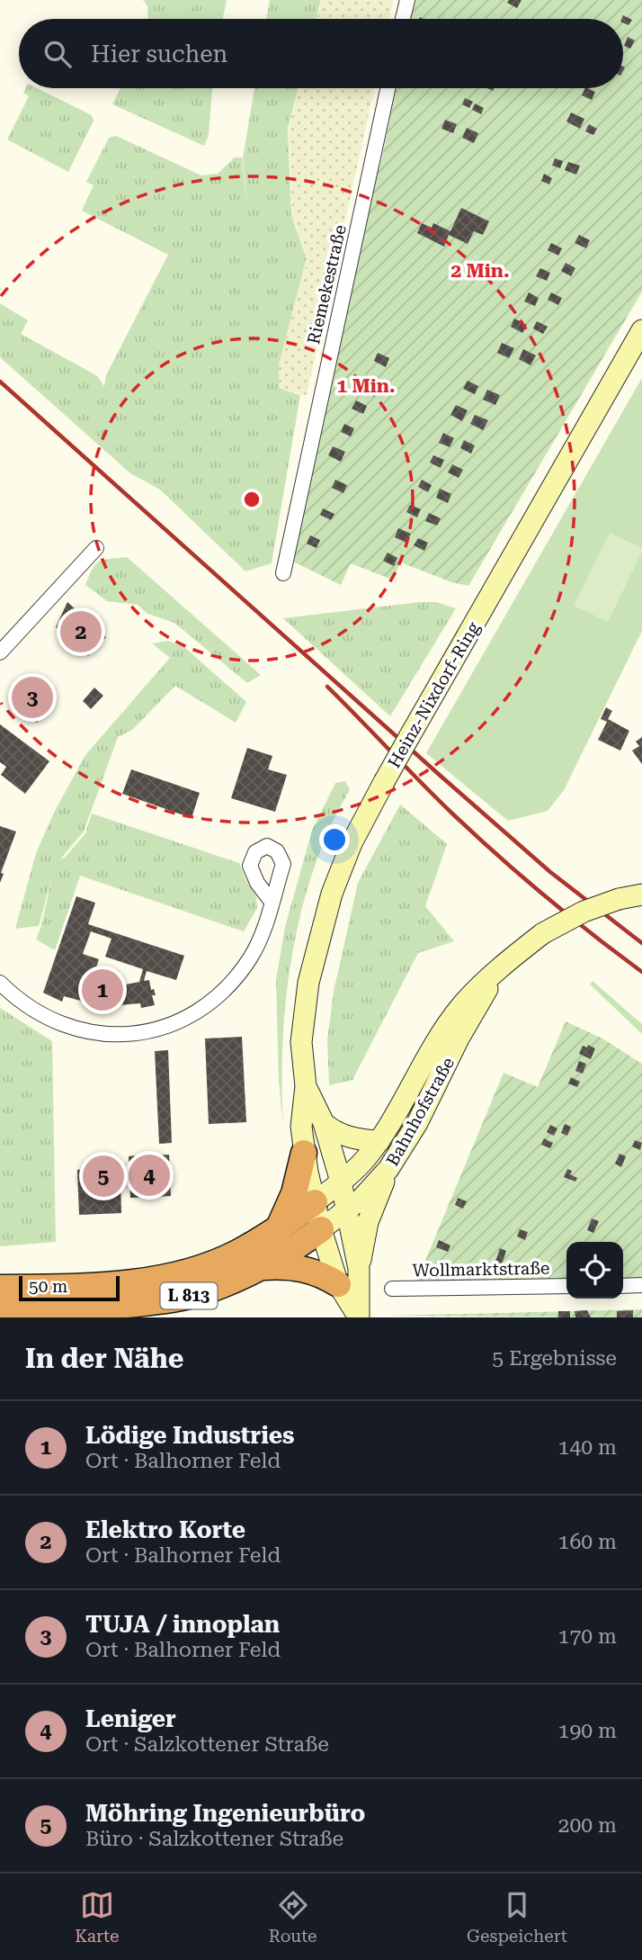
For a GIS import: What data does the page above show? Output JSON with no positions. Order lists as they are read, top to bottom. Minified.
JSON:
{"streets":{"highway":["L 813"],"main road":["Heinz-Nixdorf-Ring","Bahnhofstraße"],"street":["Riemekestraße","Wollmarktstraße"]},"crossings":[["Heinz-Nixdorf-Ring","Bahnhofstraße"],["Heinz-Nixdorf-Ring","L 813"],["Bahnhofstraße","L 813"]],"scale_bar":"50 m","page":{"search":"Hier suchen","pins":["2","3","1","4","5"],"scale":"50 m","heading":["In der Nähe","5 Ergebnisse"],"list":[{"mark":"1","name":"Lödige Industries","note":"Ort · Balhorner Feld","value":"140 m"},{"mark":"2","name":"Elektro Korte","note":"Ort · Balhorner Feld","value":"160 m"},{"mark":"3","name":"TUJA / innoplan","note":"Ort · Balhorner Feld","value":"170 m"},{"mark":"4","name":"Leniger","note":"Ort · Salzkottener Straße","value":"190 m"},{"mark":"5","name":"Möhring Ingenieurbüro","note":"Büro · Salzkottener Straße","value":"200 m"}],"nav":["Karte","Route","Gespeichert"]},"rings":["2 Min.","1 Min."]}
